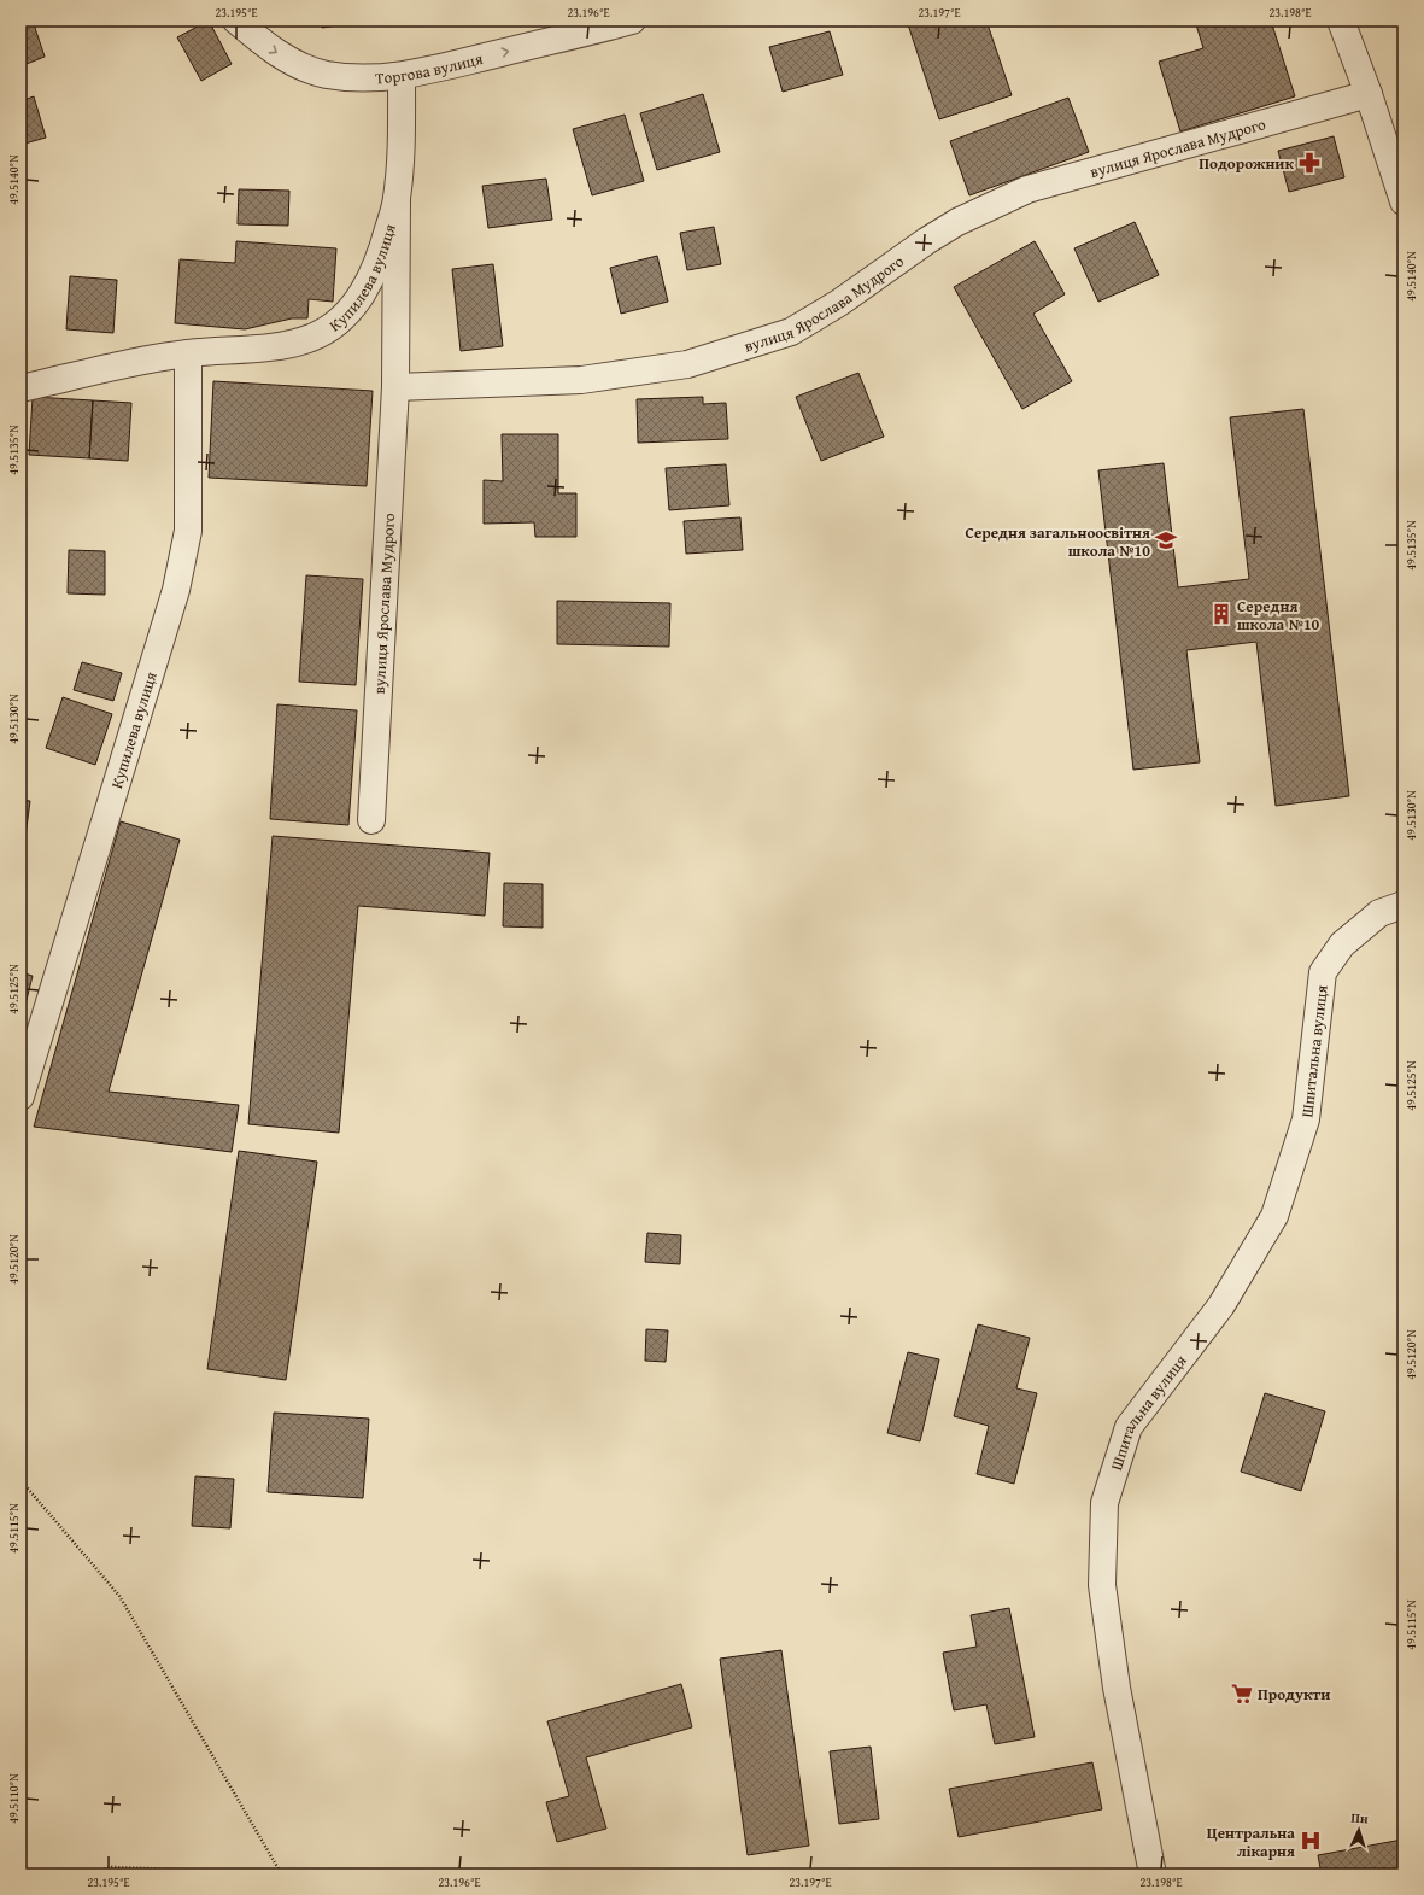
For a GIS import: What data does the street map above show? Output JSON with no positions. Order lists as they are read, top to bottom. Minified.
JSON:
{"streets":{"street":["Торгова вулиця","вулиця Ярослава Мудрого","Купилева вулиця","Шпитальна вулиця"]},"crossings":[["Торгова вулиця","Купилева вулиця"],["вулиця Ярослава Мудрого","Купилева вулиця"]],"one_way":["Торгова вулиця"],"places":{"pharmacy":["Подорожник"],"school or university":["Середня загальноосвітня школа №10"],"building":["Середня школа №10"],"supermarket":["Продукти"],"hospital":["Центральна лікарня"]},"north":"top","coordinates":["23.195°E","23.196°E","23.197°E","23.198°E","49.5140°N","49.5135°N","49.5130°N","49.5125°N","49.5120°N","49.5115°N","49.5110°N"]}
